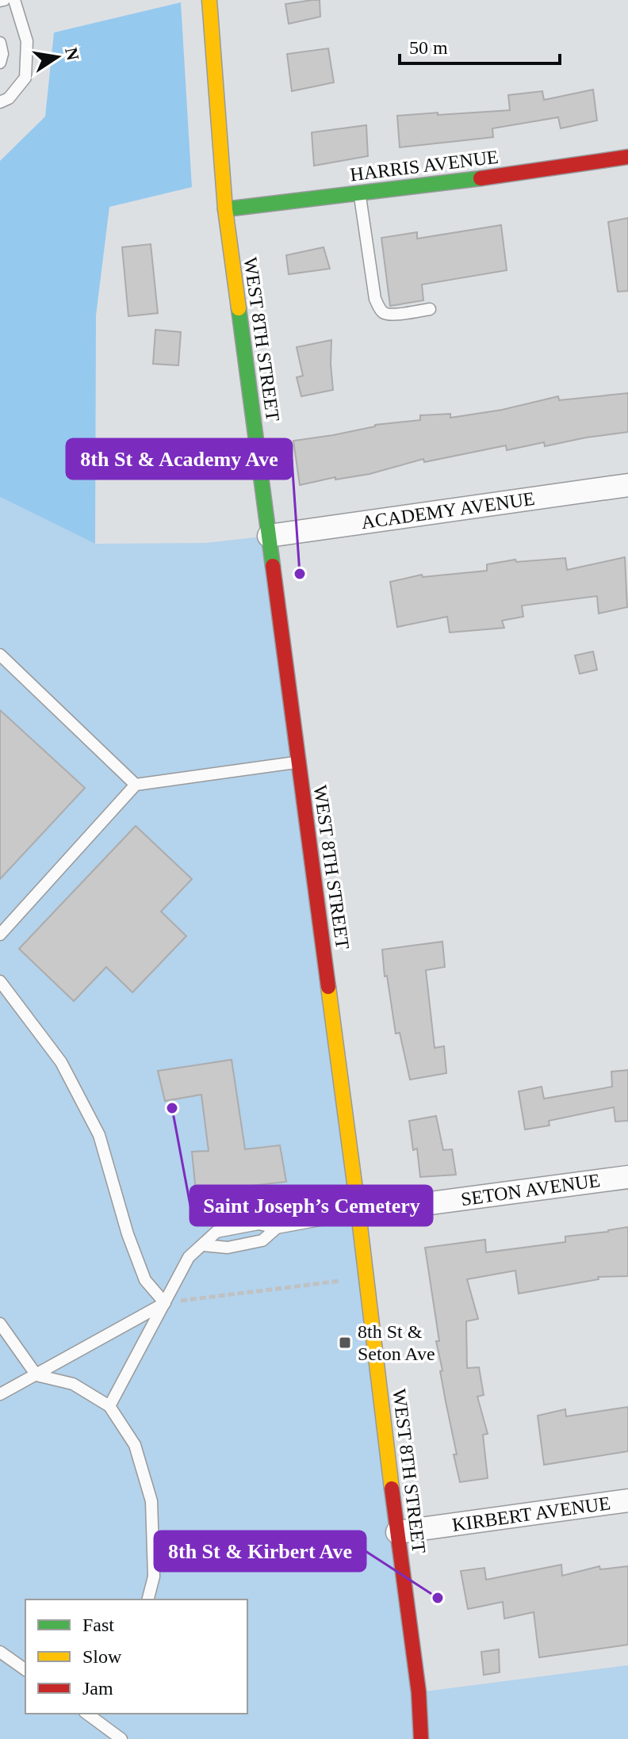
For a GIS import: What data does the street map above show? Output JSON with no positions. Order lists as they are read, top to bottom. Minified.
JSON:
{"streets":{"street":["HARRIS AVENUE","WEST 8TH STREET","ACADEMY AVENUE","SETON AVENUE","KIRBERT AVENUE"]},"crossings":[["HARRIS AVENUE","WEST 8TH STREET"],["WEST 8TH STREET","ACADEMY AVENUE"],["WEST 8TH STREET","SETON AVENUE"],["WEST 8TH STREET","KIRBERT AVENUE"]],"places":{"other":["8th St & Academy Ave","Saint Joseph’s Cemetery","8th St & Kirbert Ave"],"transit":["8th St & Seton Ave"]},"legend":["Fast","Slow","Jam"],"scale_bar":"50 m","north":"right"}
